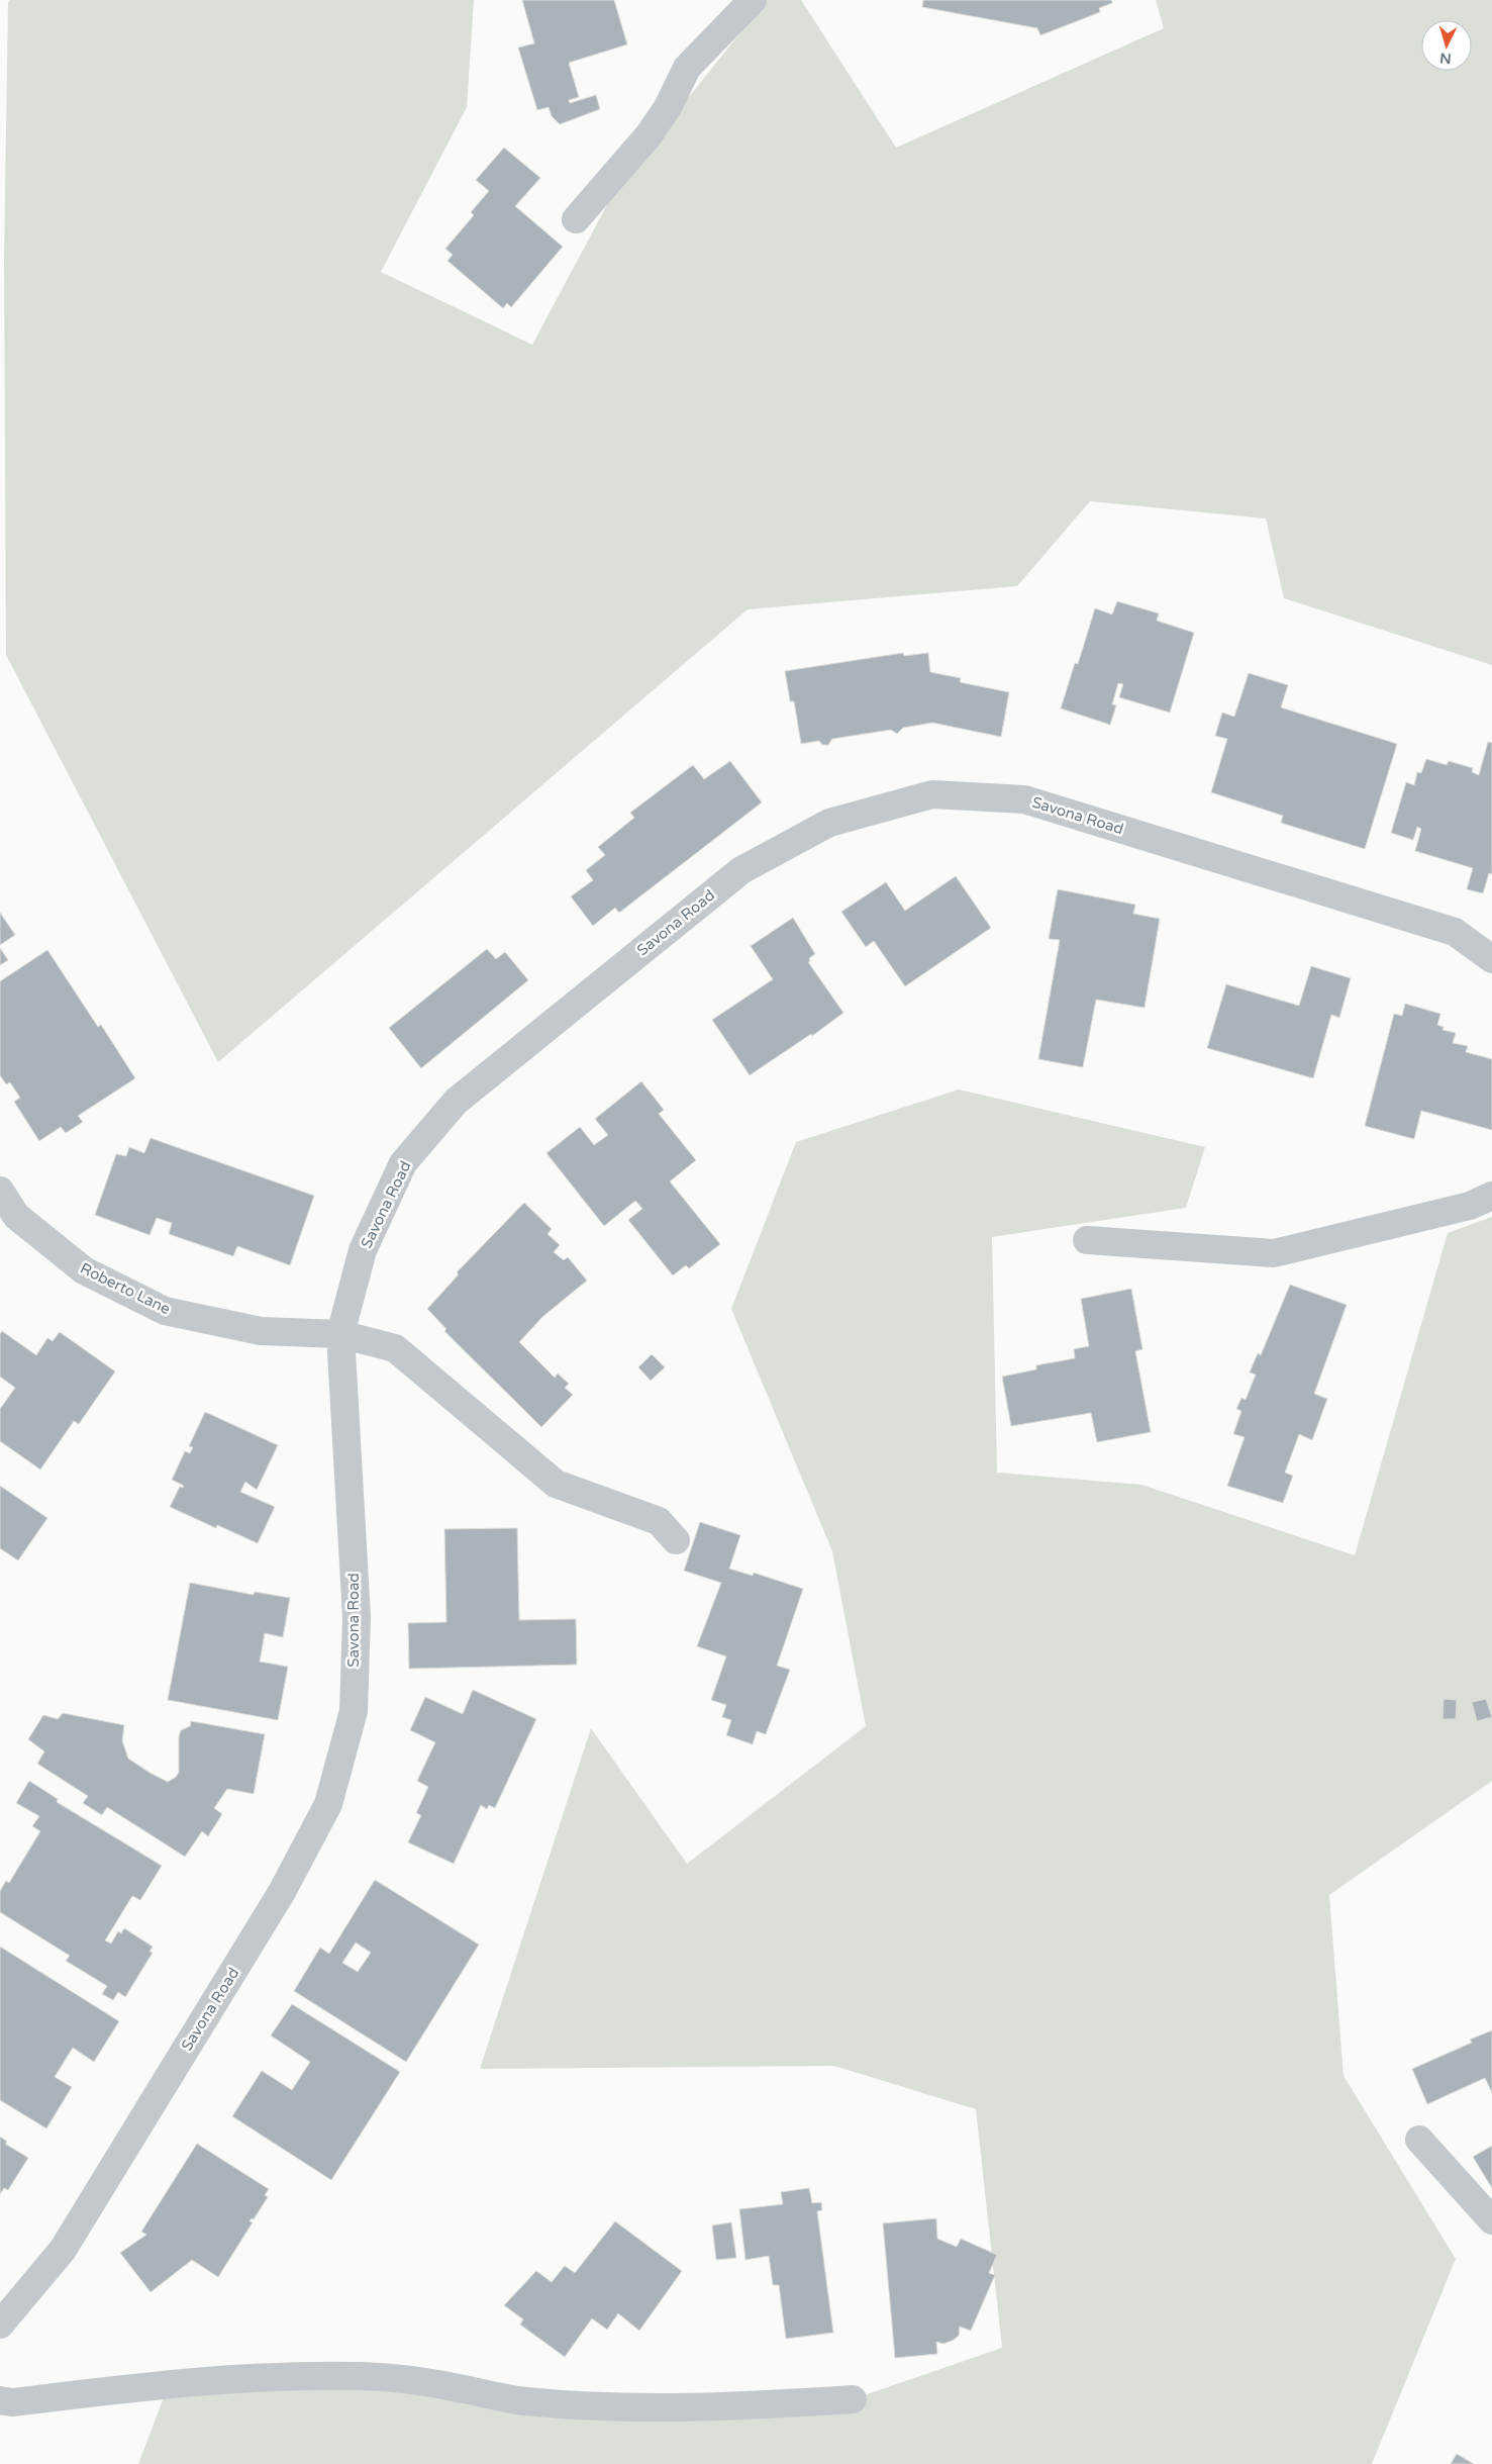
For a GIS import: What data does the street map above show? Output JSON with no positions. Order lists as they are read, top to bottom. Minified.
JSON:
{"streets":{"street":["Savona Road","Roberto Lane"]},"crossings":[["Savona Road","Roberto Lane"]],"north":"bottom"}
